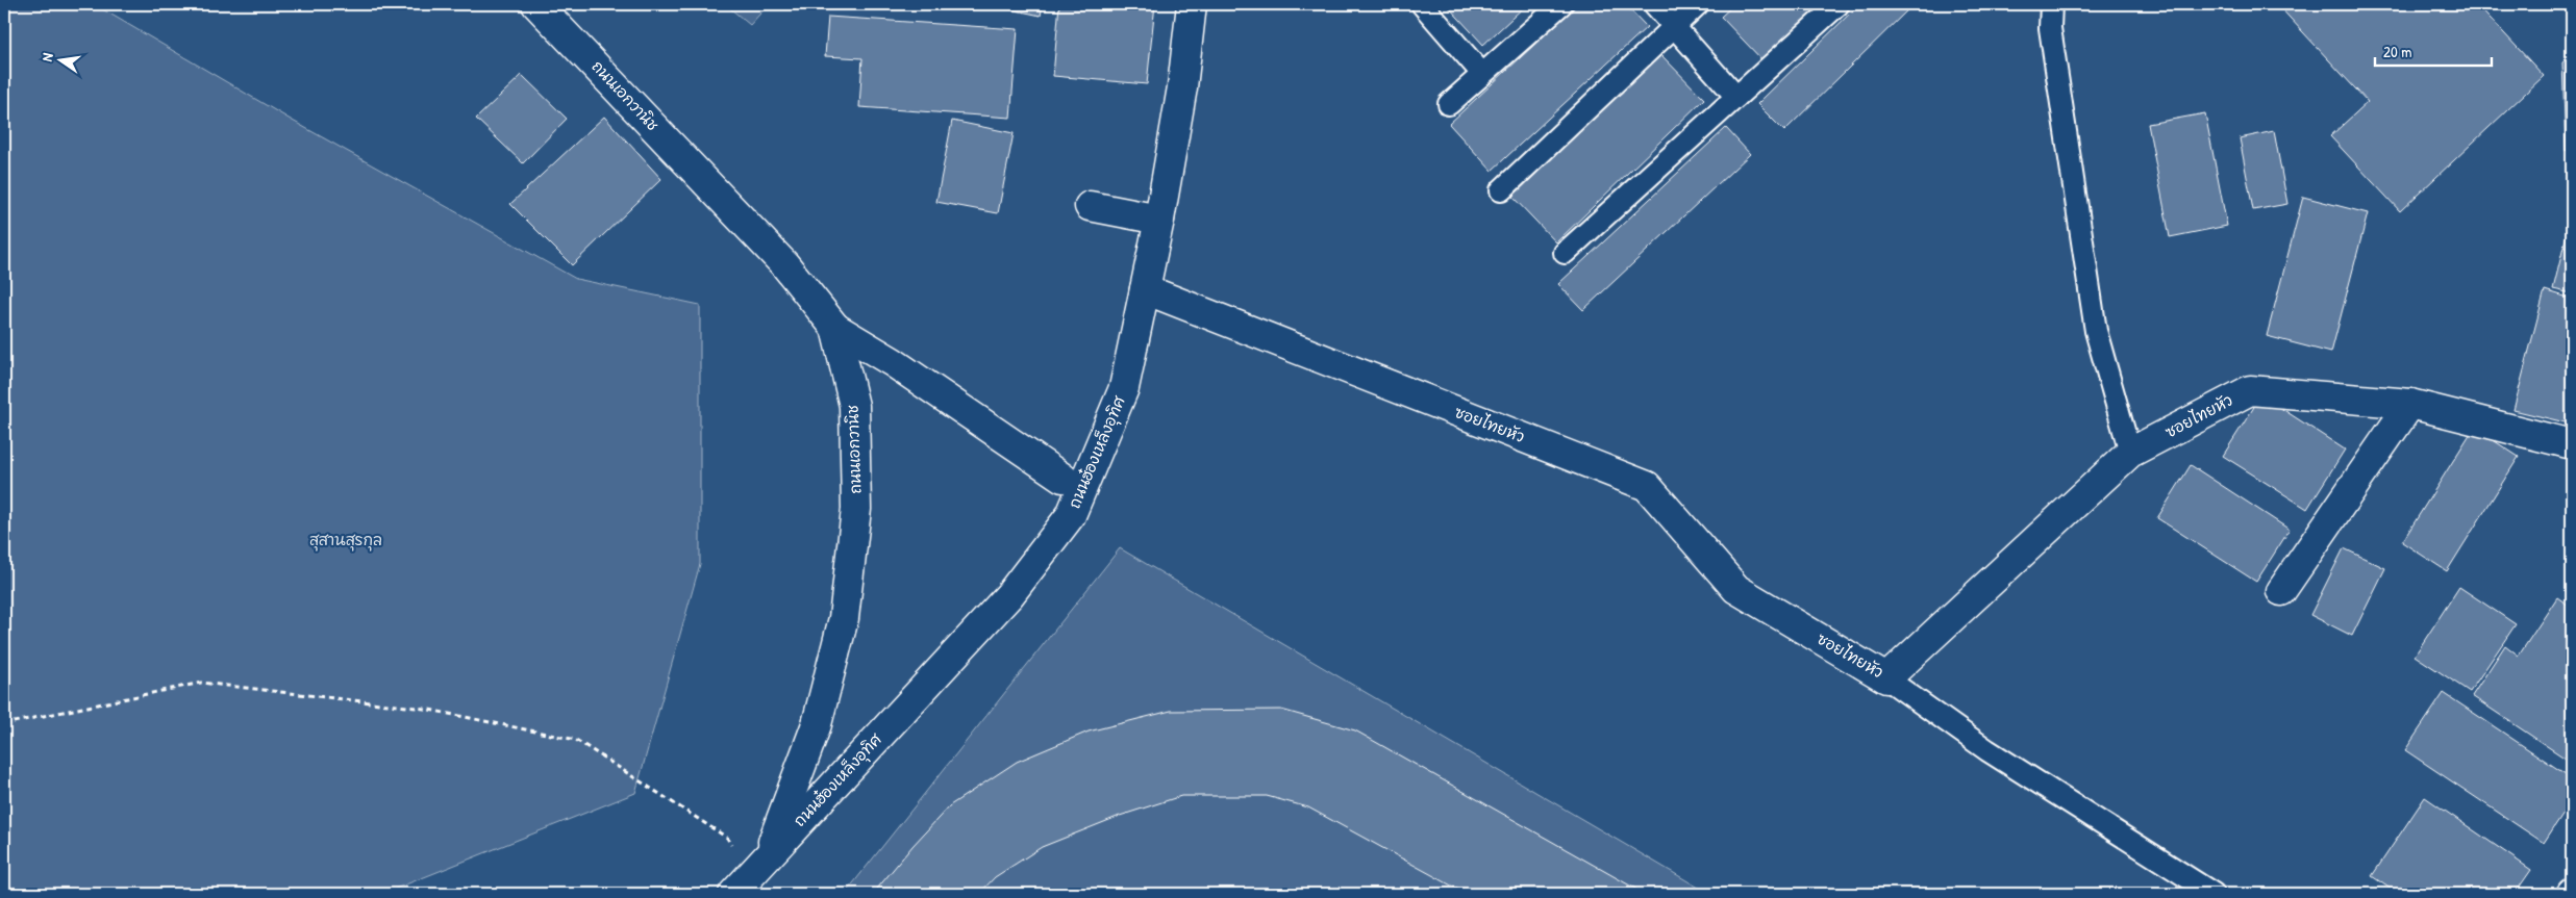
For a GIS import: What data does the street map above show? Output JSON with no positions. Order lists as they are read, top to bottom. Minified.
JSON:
{"streets":{"street":["ถนนเอกวานิช","ซอยไทยหัว","ถนนฮ๋องเหล็งอุทิศ"]},"crossings":[["ถนนเอกวานิช","ถนนฮ๋องเหล็งอุทิศ"],["ซอยไทยหัว","ถนนฮ๋องเหล็งอุทิศ"]],"parks":["สุสานสุรกุล"],"scale_bar":"20 m","north":"left"}
